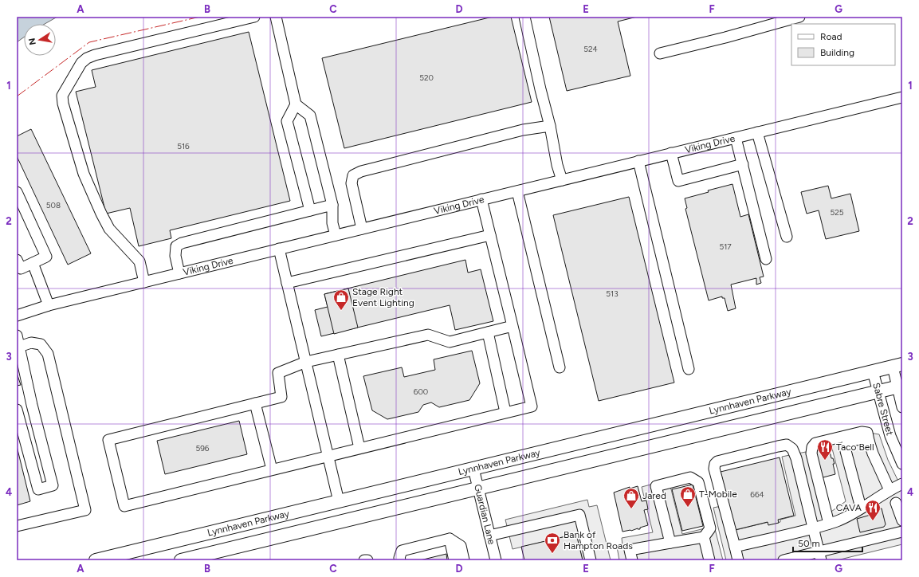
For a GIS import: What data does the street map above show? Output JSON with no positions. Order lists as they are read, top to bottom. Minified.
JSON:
{"streets":{"main road":["Lynnhaven Parkway"],"street":["Viking Drive","Sabre Street","Guardian Lane"]},"crossings":[["Lynnhaven Parkway","Sabre Street"],["Lynnhaven Parkway","Guardian Lane"]],"places":{"shop":["Stage Right Event Lighting","T-Mobile","Jared"],"restaurant":["Taco Bell","CAVA"],"bank":["Bank of Hampton Roads"]},"house_numbers":["524","520","516","508","525","517","513","600","596","664"],"legend":["Road","Building"],"scale_bar":"50 m","north":"left","grid":{"columns":["A","B","C","D","E","F","G"],"rows":["1","2","3","4"]}}
